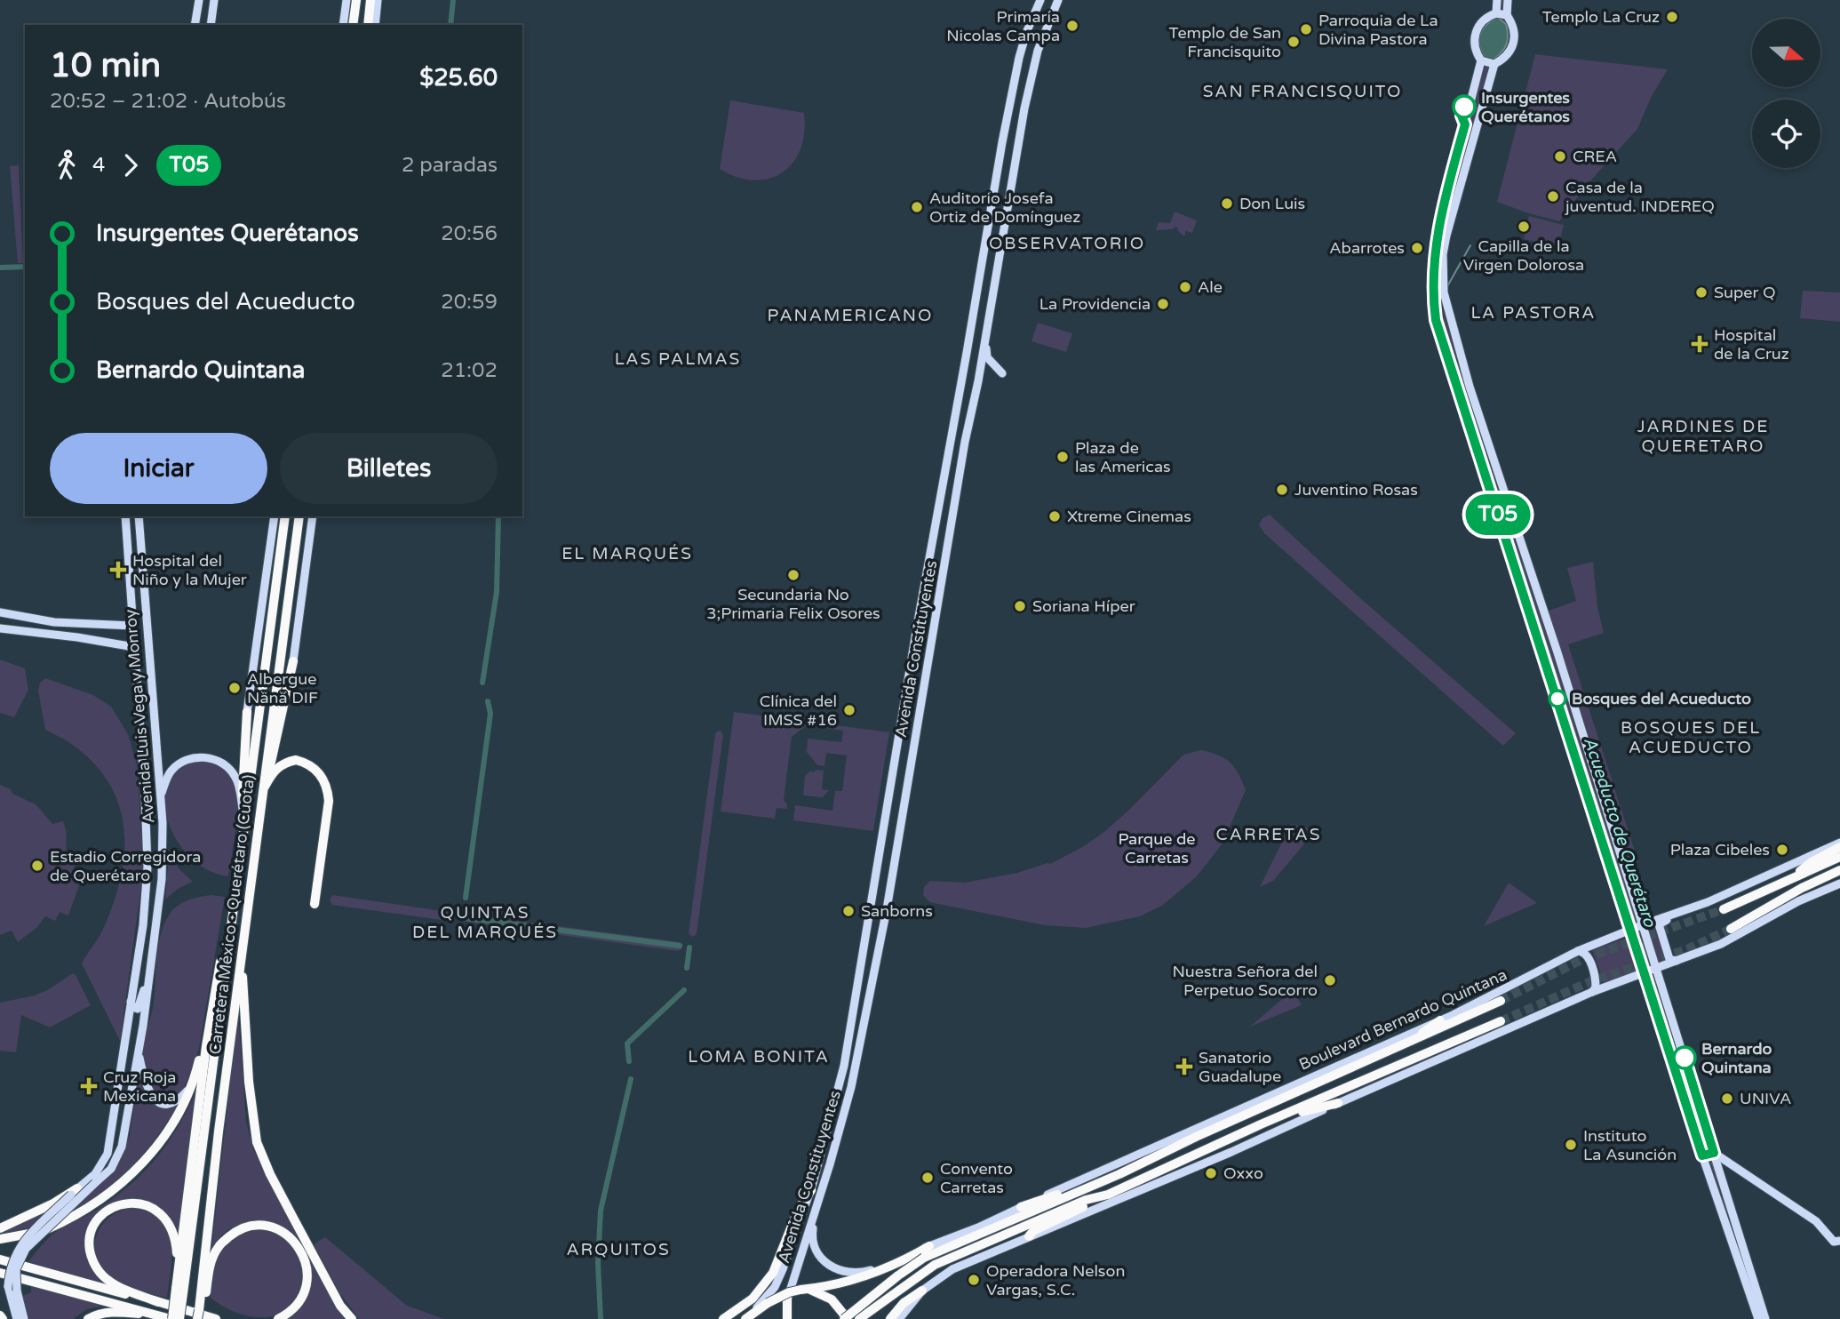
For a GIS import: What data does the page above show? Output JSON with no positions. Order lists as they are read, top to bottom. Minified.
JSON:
{"streets":{"highway":["Carretera México - Querétaro (Cuota)","Boulevard Bernardo Quintana"],"main road":["Avenida Constituyentes","Avenida Luis Vega y Monroy"]},"crossings":[["Avenida Constituyentes","Boulevard Bernardo Quintana"]],"districts":["SAN FRANCISQUITO","OBSERVATORIO","LA PASTORA","PANAMERICANO","LAS PALMAS","JARDINES DE QUERETARO","EL MARQUÉS","BOSQUES DEL ACUEDUCTO","CARRETAS","QUINTAS DEL MARQUÉS","LOMA BONITA","ARQUITOS"],"water":["Acueducto de Querétaro"],"parks":["Parque de Carretas"],"places":{"other":["Templo La Cruz","Primaria Nicolas Campa","Parroquia de La Divina Pastora","Templo de San Francisquito","Insurgentes Querétanos","CREA","Casa de la juventud. INDEREQ","Don Luis","Auditorio Josefa Ortiz de Domínguez","Capilla de la Virgen Dolorosa","Abarrotes","Ale","Super Q","La Providencia","Plaza de las Americas","Juventino Rosas","Xtreme Cinemas","Secundaria No 3;Primaria Felix Osores","Soriana Híper","Albergue Nänä DIF","Bosques del Acueducto","Clínica del IMSS #16","Plaza Cibeles","Estadio Corregidora de Querétaro","Sanborns","Nuestra Señora del Perpetuo Socorro","Bernardo Quintana","UNIVA","Instituto La Asunción","Oxxo","Convento Carretas","Operadora Nelson Vargas, S.C."],"health":["Hospital de la Cruz","Hospital del Niño y la Mujer","Sanatorio Guadalupe","Cruz Roja Mexicana"]},"lines":["bus line T05"],"north":"right","page":{"on_map":"T05","heading":["10 min","20:52 – 21:02 · Autobús","$25.60"],"legs":["4","T05","2 paradas"],"list":[{"name":"Insurgentes Querétanos","value":"20:56"},{"name":"Bosques del Acueducto","value":"20:59"},{"name":"Bernardo Quintana","value":"21:02"}],"buttons":["Iniciar","Billetes"]}}
